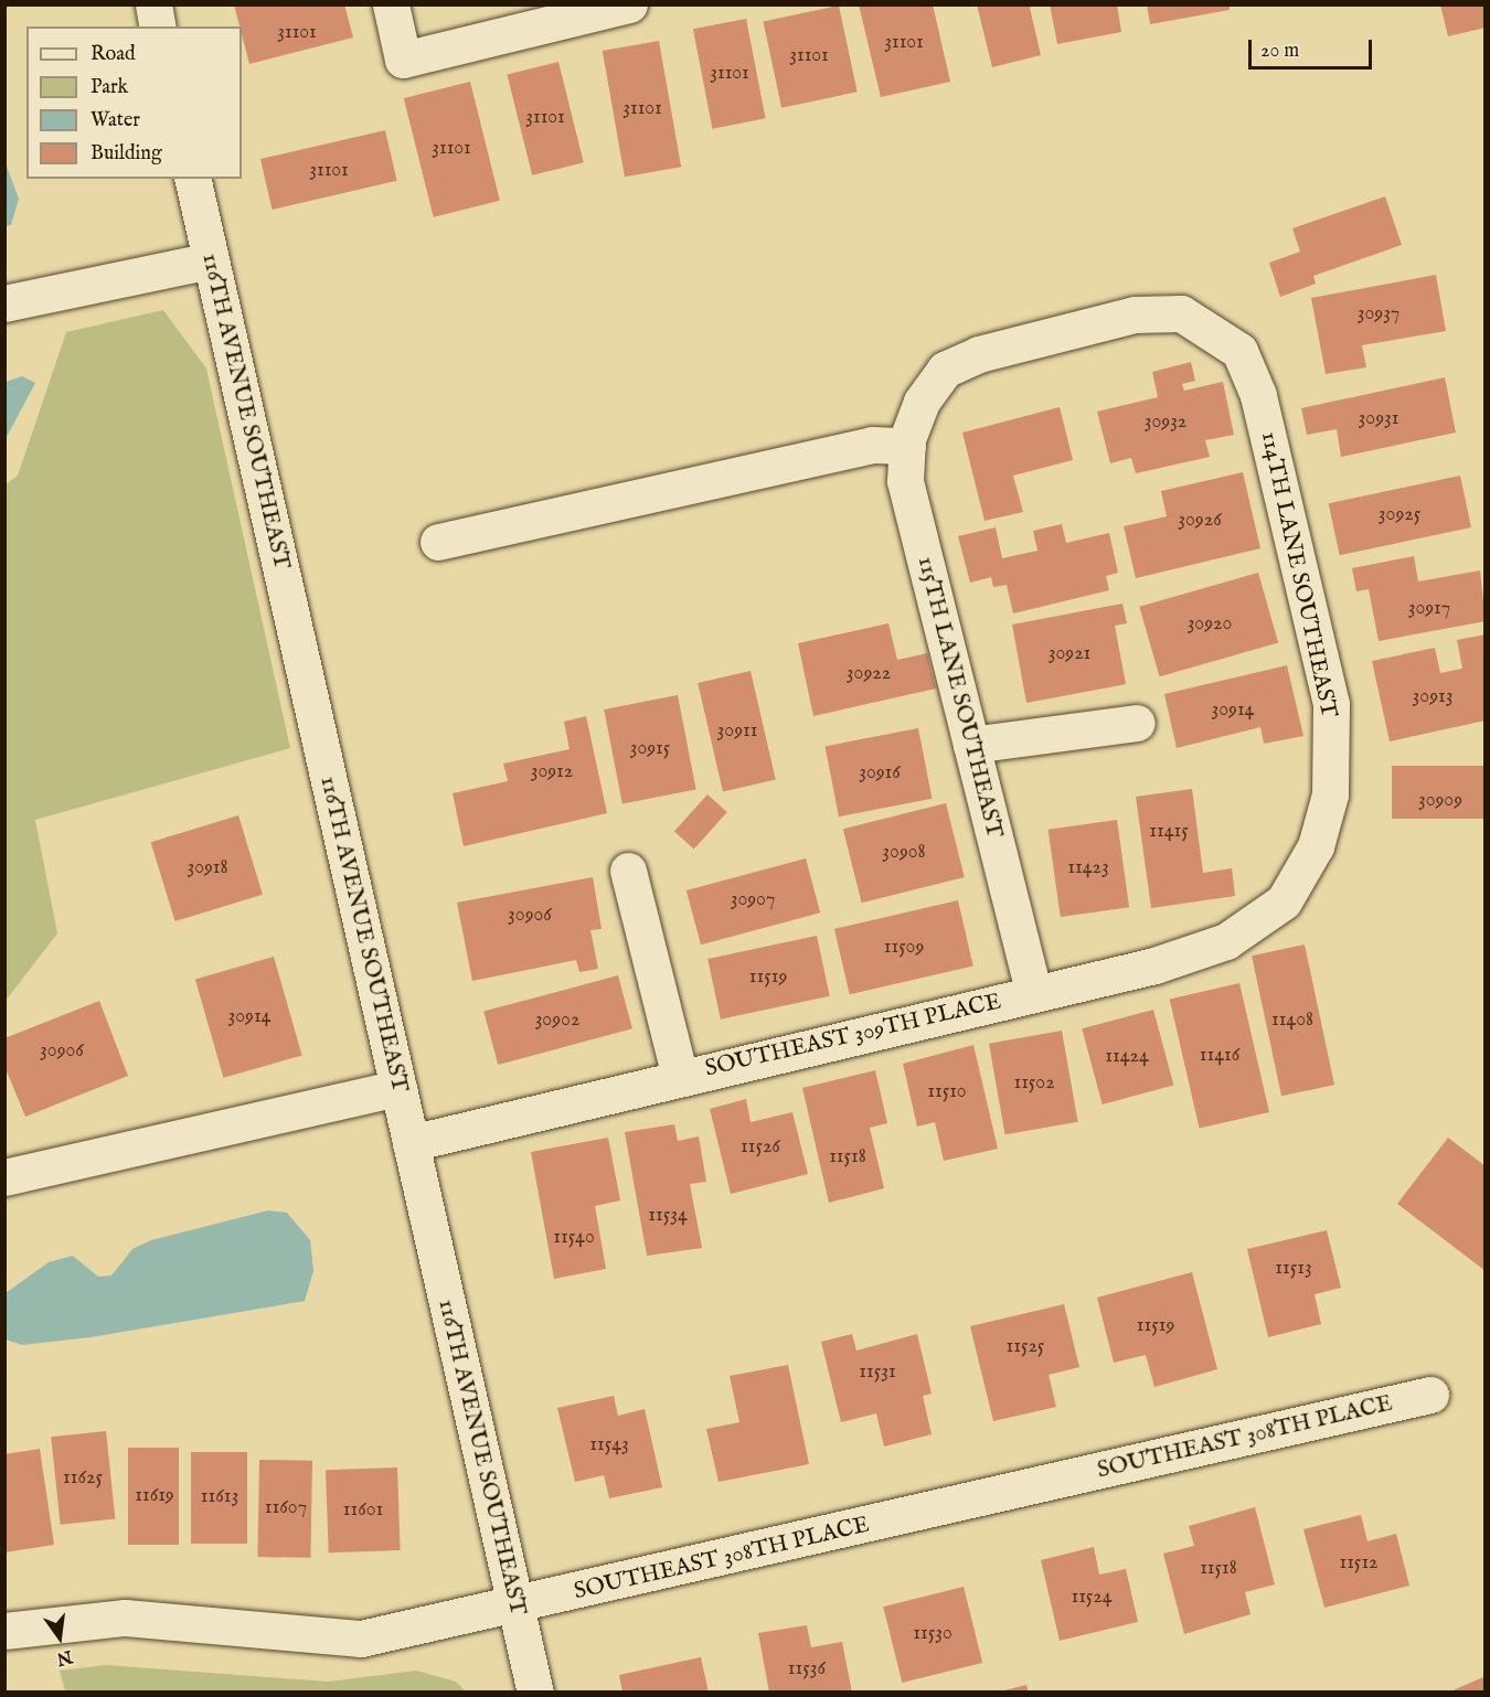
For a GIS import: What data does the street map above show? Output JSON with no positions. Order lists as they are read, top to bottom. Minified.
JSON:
{"streets":{"street":["116TH AVENUE SOUTHEAST","114TH LANE SOUTHEAST","115TH LANE SOUTHEAST","SOUTHEAST 309TH PLACE","SOUTHEAST 308TH PLACE"]},"crossings":[["116TH AVENUE SOUTHEAST","SOUTHEAST 309TH PLACE"],["116TH AVENUE SOUTHEAST","SOUTHEAST 308TH PLACE"],["114TH LANE SOUTHEAST","115TH LANE SOUTHEAST"],["114TH LANE SOUTHEAST","SOUTHEAST 309TH PLACE"],["115TH LANE SOUTHEAST","SOUTHEAST 309TH PLACE"]],"house_numbers":["31101","31101","31101","31101","31101","31101","31101","31101","30937","30931","30932","30925","30926","30917","30920","30921","30922","30913","30914","30911","30915","30912","30916","30909","11415","30908","30918","11423","30907","30906","11509","11519","30914","30902","11408","30906","11416","11424","11502","11510","11526","11518","11534","11540","11513","11519","11525","11531","11543","11625","11619","11613","11607","11601","11512","11518","11524","11530","11536"],"legend":["Road","Park","Water","Building"],"scale_bar":"20 m","north":"bottom"}
